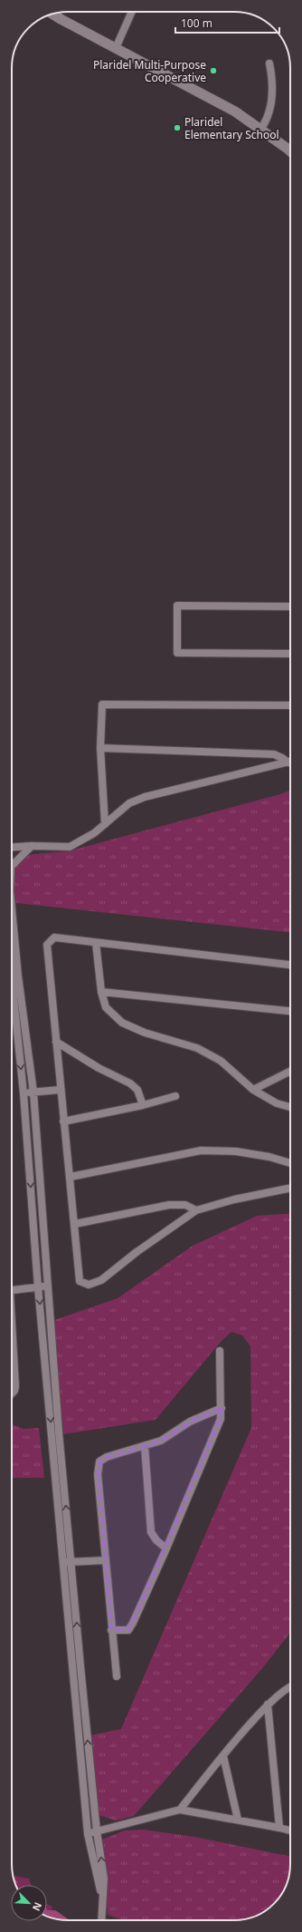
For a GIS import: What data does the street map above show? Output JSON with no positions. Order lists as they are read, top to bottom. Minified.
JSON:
{"places":["Plaridel Multi-Purpose Cooperative","Plaridel Elementary School"],"scale_bar":"100 m","north":"bottom right"}
